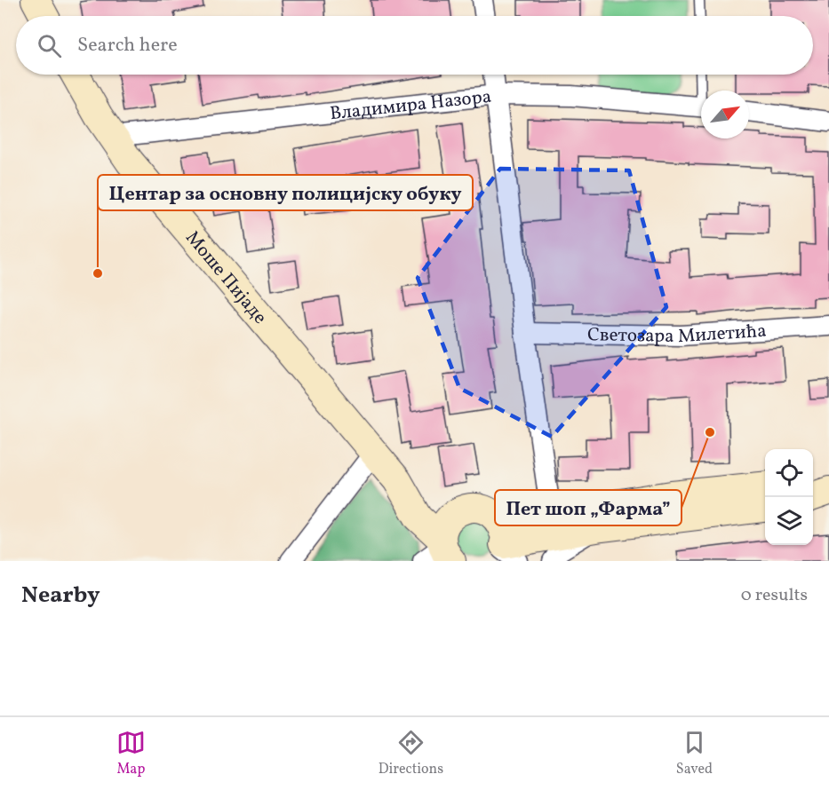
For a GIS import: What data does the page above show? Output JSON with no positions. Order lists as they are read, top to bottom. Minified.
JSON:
{"streets":{"street":["Владимира Назора","Моше Пијаде","Светозара Милетића"]},"crossings":[["Владимира Назора","Моше Пијаде"]],"places":["Центар за основну полицијску обуку","Пет шоп „Фарма”"],"north":"top right","page":{"search":"Search here","heading":["Nearby","0 results"],"nav":["Map","Directions","Saved"]}}
